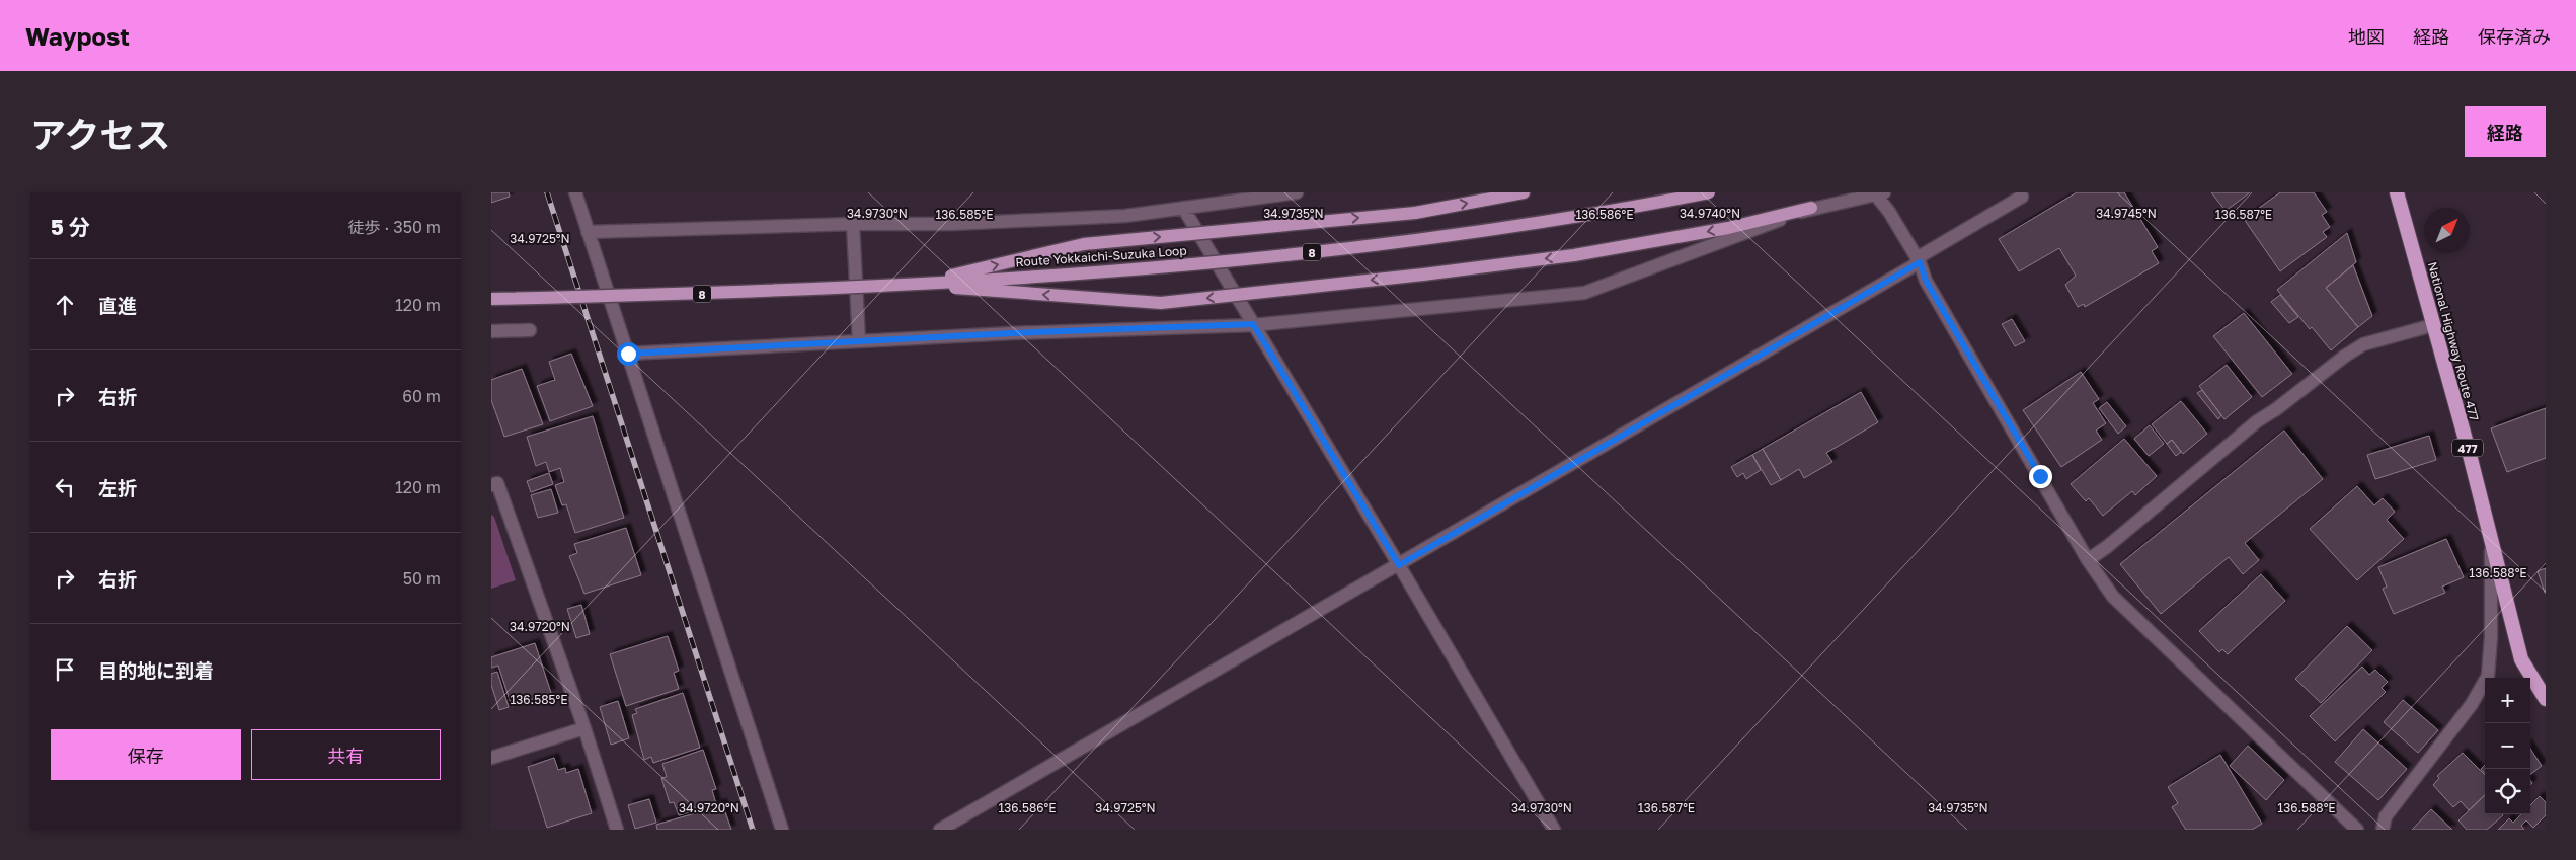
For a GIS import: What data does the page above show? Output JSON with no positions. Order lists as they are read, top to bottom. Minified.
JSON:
{"streets":{"highway":["National Highway Route 477","477"],"main road":["8","Route Yokkaichi-Suzuka Loop"]},"crossings":[["8","Route Yokkaichi-Suzuka Loop"]],"north":"top right","page":{"header":"Waypost","nav":["地図","経路","保存済み"],"title":"アクセス","buttons":["経路",["保存","共有"]],"heading":["5 分","徒歩 · 350 m"],"list":[["直進","120 m"],["右折","60 m"],["左折","120 m"],["右折","50 m"],"目的地に到着"],"map_buttons":["+","−"]},"coordinates":["34.9730°N","34.9735°N","34.9740°N","34.9745°N","136.585°E","136.586°E","136.587°E","34.9725°N","136.588°E","34.9720°N"]}
